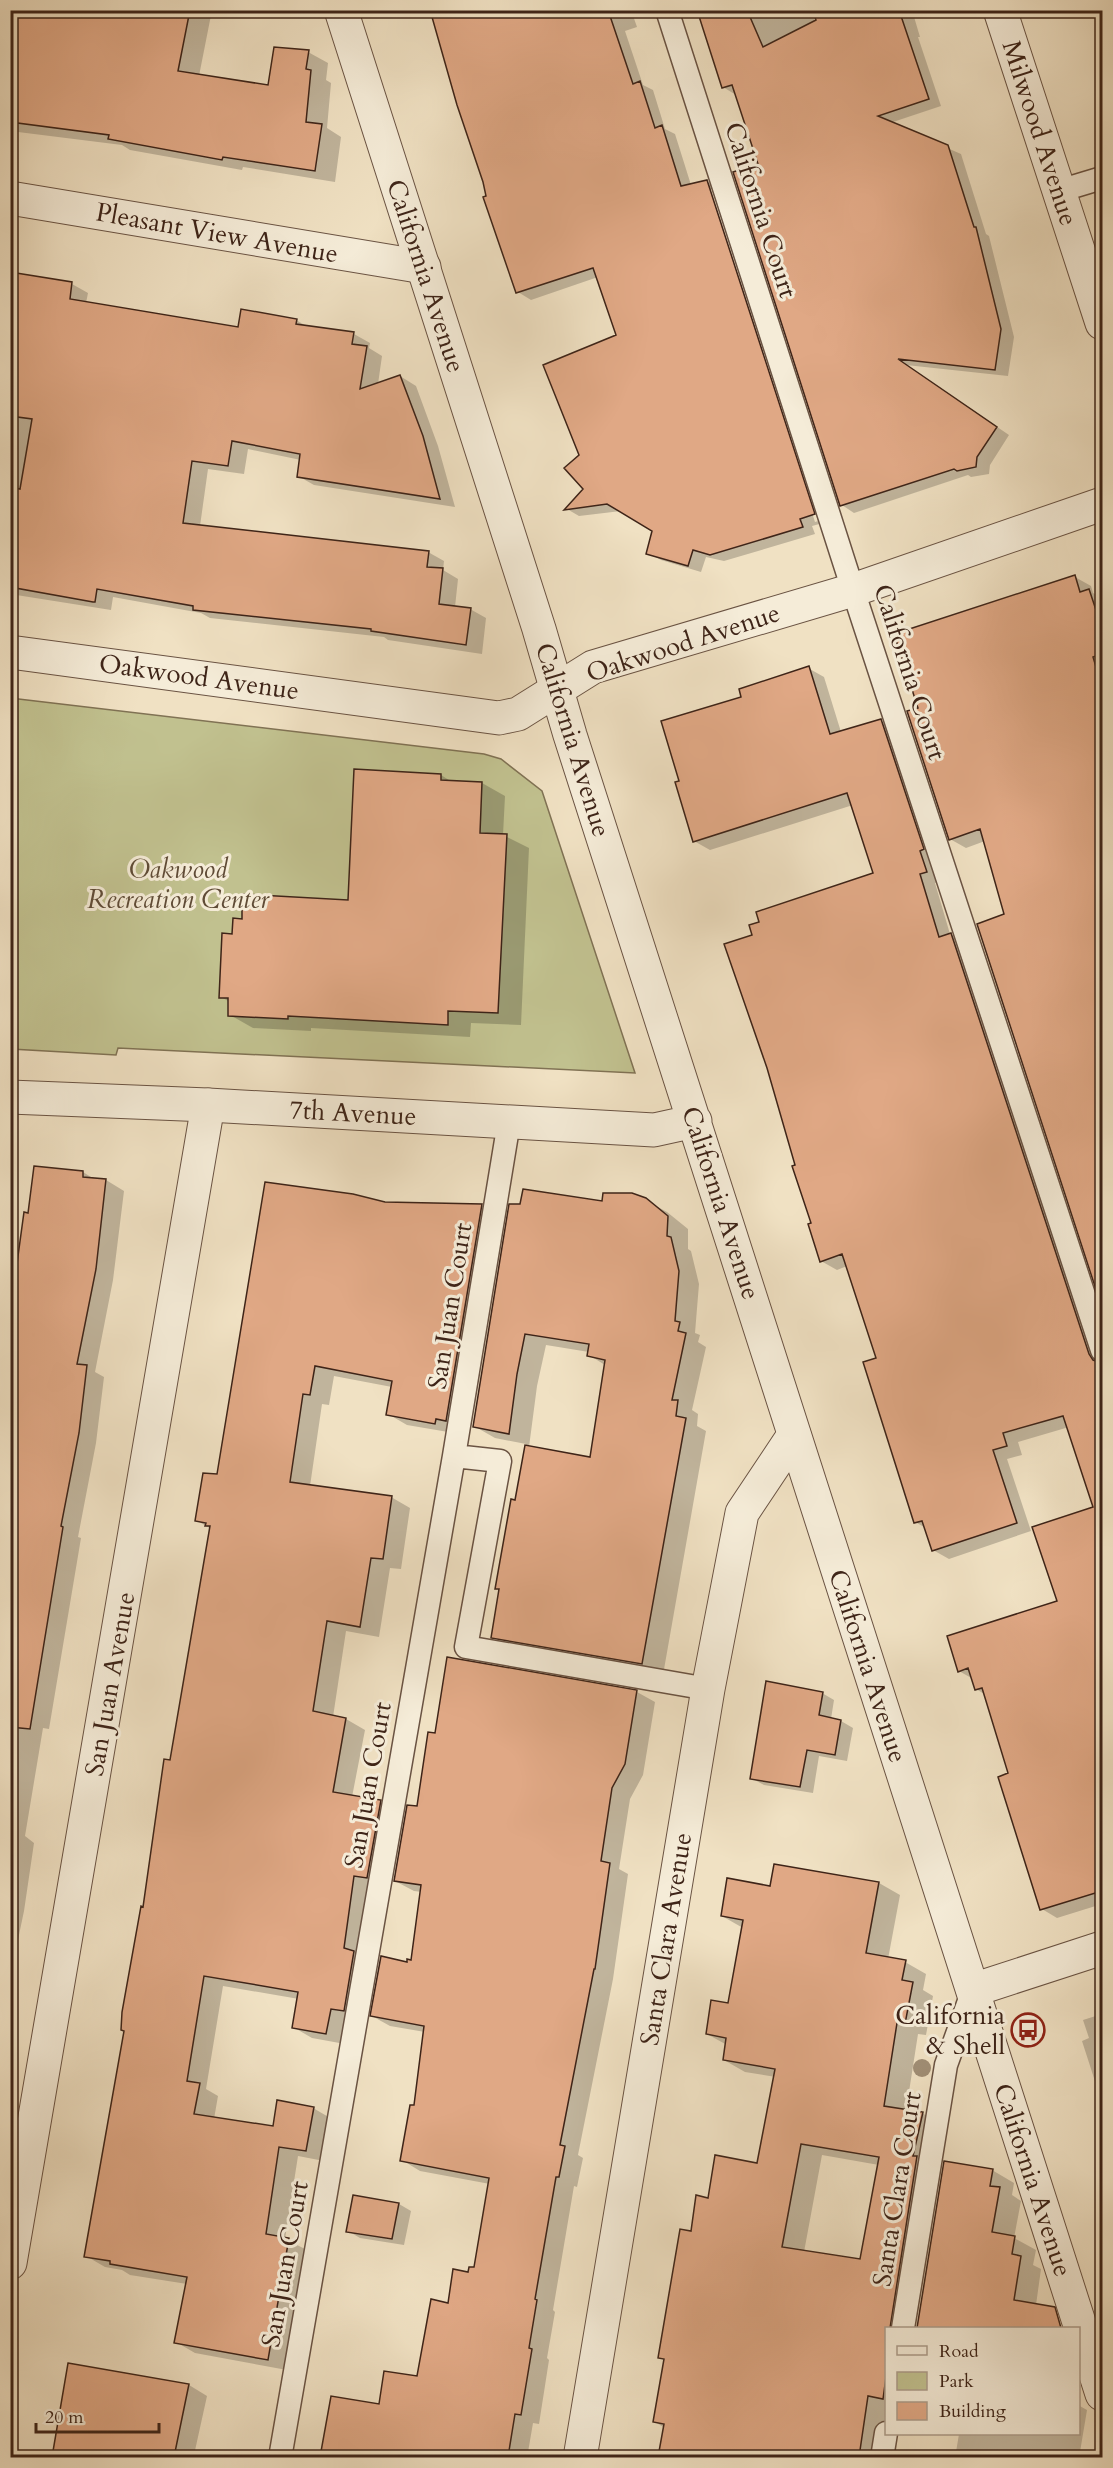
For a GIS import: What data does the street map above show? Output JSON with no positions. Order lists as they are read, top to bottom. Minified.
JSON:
{"streets":{"street":["Milwood Avenue","Pleasant View Avenue","California Avenue","Oakwood Avenue","7th Avenue","San Juan Avenue","Santa Clara Avenue"],"lane":["California Court","San Juan Court","Santa Clara Court"]},"crossings":[["California Court","Oakwood Avenue"],["Pleasant View Avenue","California Avenue"],["California Avenue","Oakwood Avenue"],["California Avenue","7th Avenue"],["California Avenue","Santa Clara Avenue"],["California Avenue","Santa Clara Court"],["7th Avenue","San Juan Court"],["7th Avenue","San Juan Avenue"]],"parks":["Oakwood Recreation Center"],"places":{"bus stop":["California & Shell"]},"legend":["Road","Park","Building"],"scale_bar":"20 m"}
